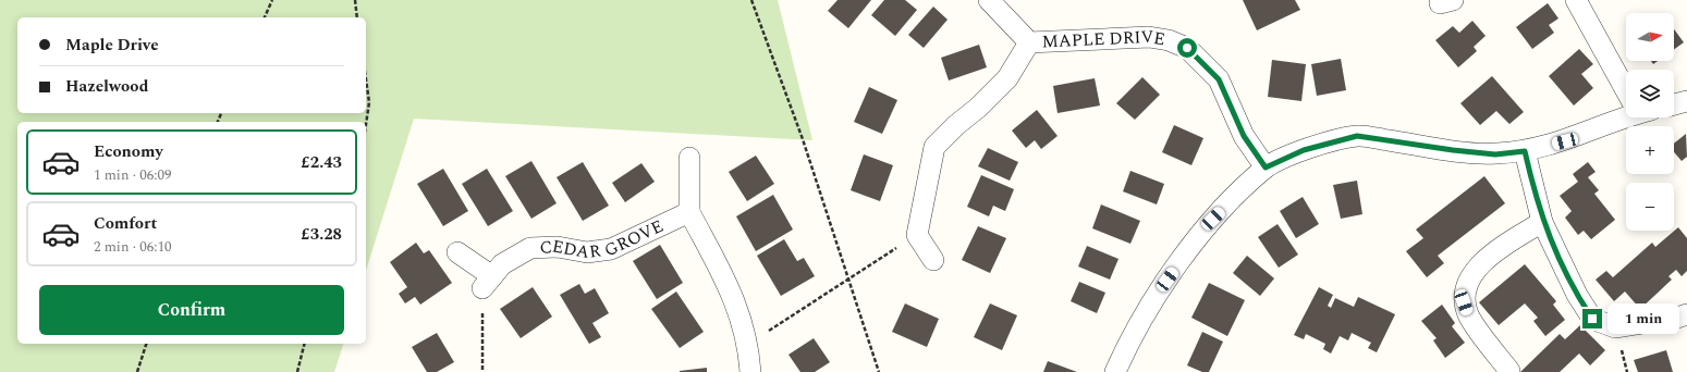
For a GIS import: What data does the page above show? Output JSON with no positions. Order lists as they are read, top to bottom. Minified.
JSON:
{"streets":{"street":["MAPLE DRIVE","CEDAR GROVE"]},"north":"right","page":{"map_buttons":["+","−"],"banner":["Maple Drive","Hazelwood"],"list":[{"name":"Economy","note":"1 min · 06:09","value":"£2.43"},{"name":"Comfort","note":"2 min · 06:10","value":"£3.28"}],"buttons":"Confirm","bubble":"1 min"}}
